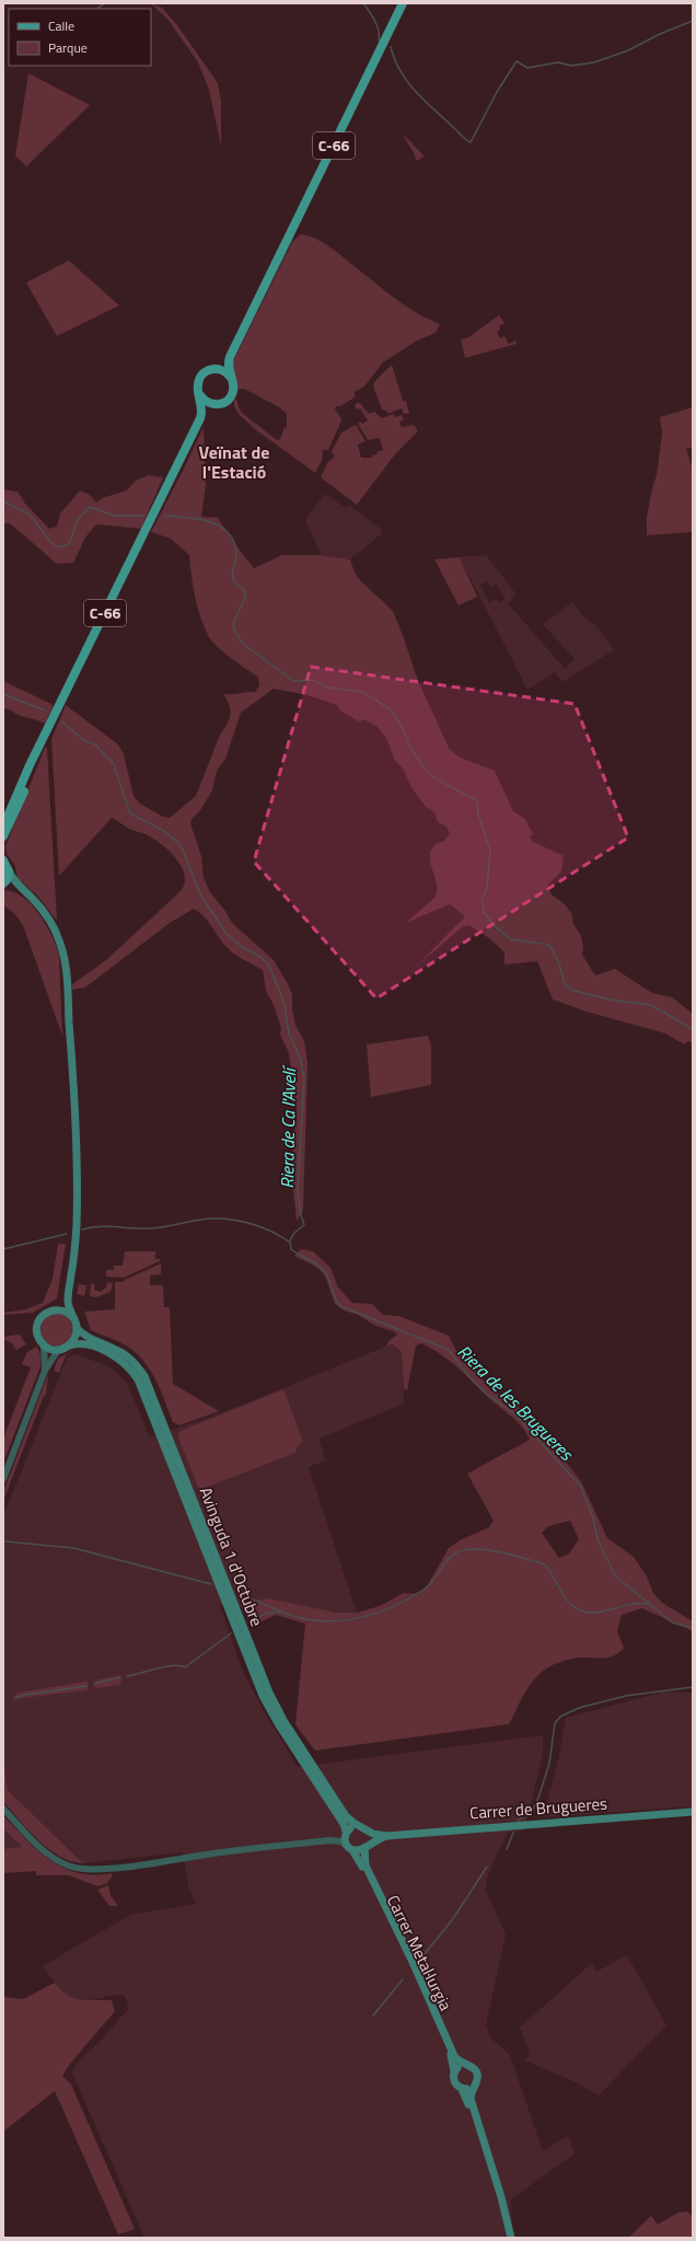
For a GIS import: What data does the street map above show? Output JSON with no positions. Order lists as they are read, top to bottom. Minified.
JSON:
{"streets":{"main road":["C-66","Avinguda 1 d'Octubre","Carrer de Brugueres","Carrer Metal·lurgia"]},"districts":["Veïnat de l'Estació"],"water":["Riera de Ca l'Avelí","Riera de les Brugueres"],"legend":["Calle","Parque"]}
